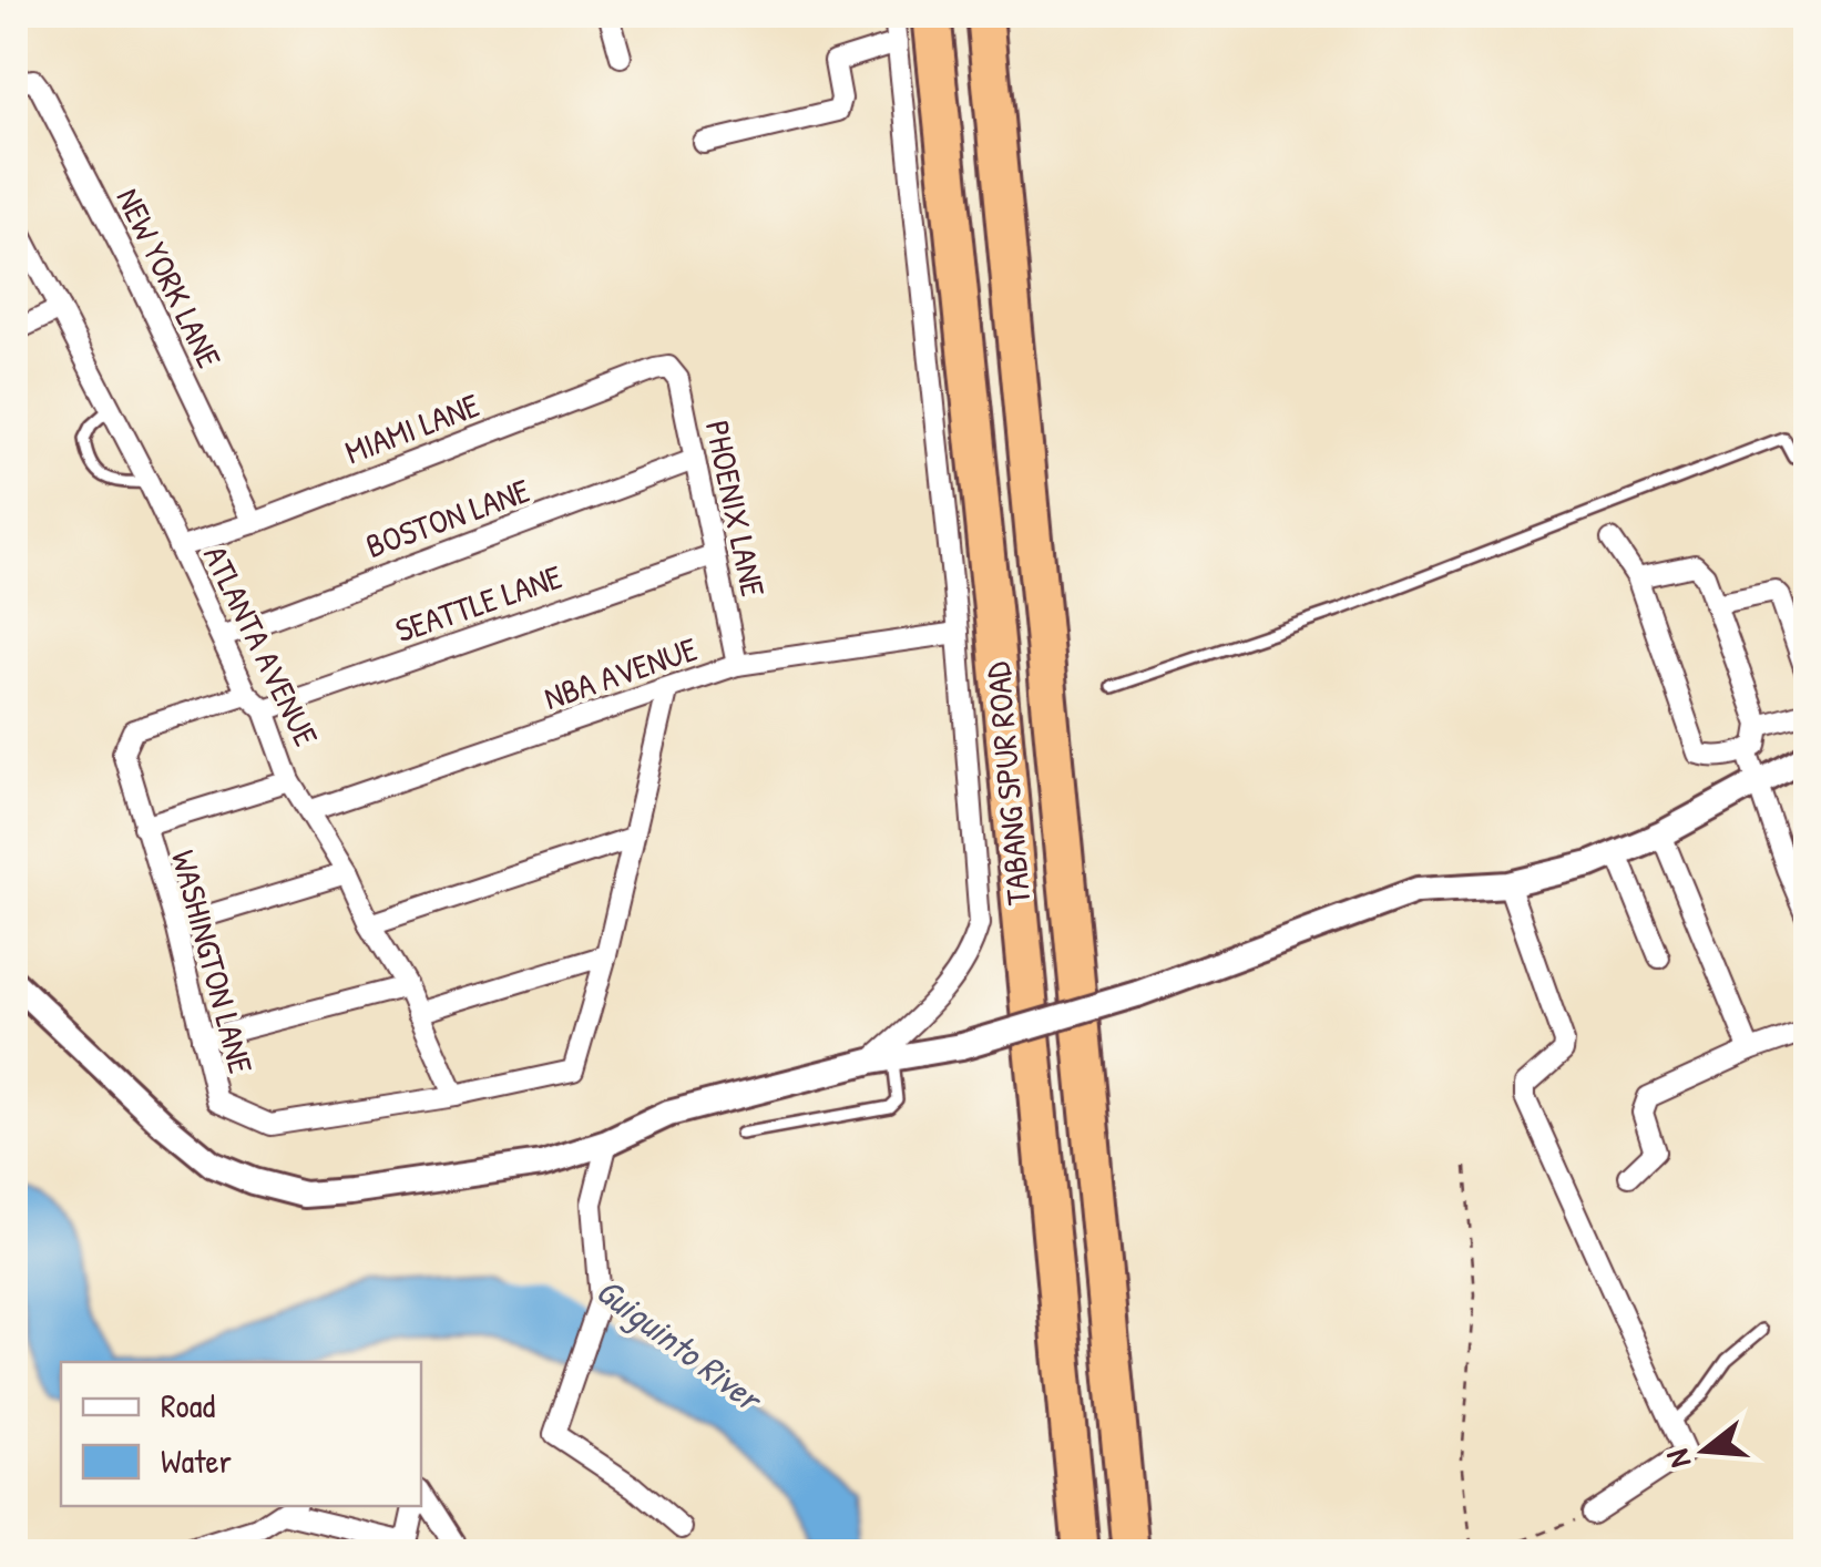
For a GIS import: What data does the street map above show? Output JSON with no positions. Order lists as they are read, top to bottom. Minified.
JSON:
{"streets":{"highway":["TABANG SPUR ROAD"],"street":["NEW YORK LANE","MIAMI LANE","PHOENIX LANE","BOSTON LANE","SEATTLE LANE","ATLANTA AVENUE","NBA AVENUE","WASHINGTON LANE"]},"crossings":[["NEW YORK LANE","MIAMI LANE"],["MIAMI LANE","PHOENIX LANE"],["MIAMI LANE","ATLANTA AVENUE"],["PHOENIX LANE","BOSTON LANE"],["PHOENIX LANE","SEATTLE LANE"],["PHOENIX LANE","NBA AVENUE"],["BOSTON LANE","ATLANTA AVENUE"],["SEATTLE LANE","ATLANTA AVENUE"],["ATLANTA AVENUE","NBA AVENUE"],["ATLANTA AVENUE","WASHINGTON LANE"]],"water":["Guiguinto River"],"legend":["Road","Water"],"north":"left"}
